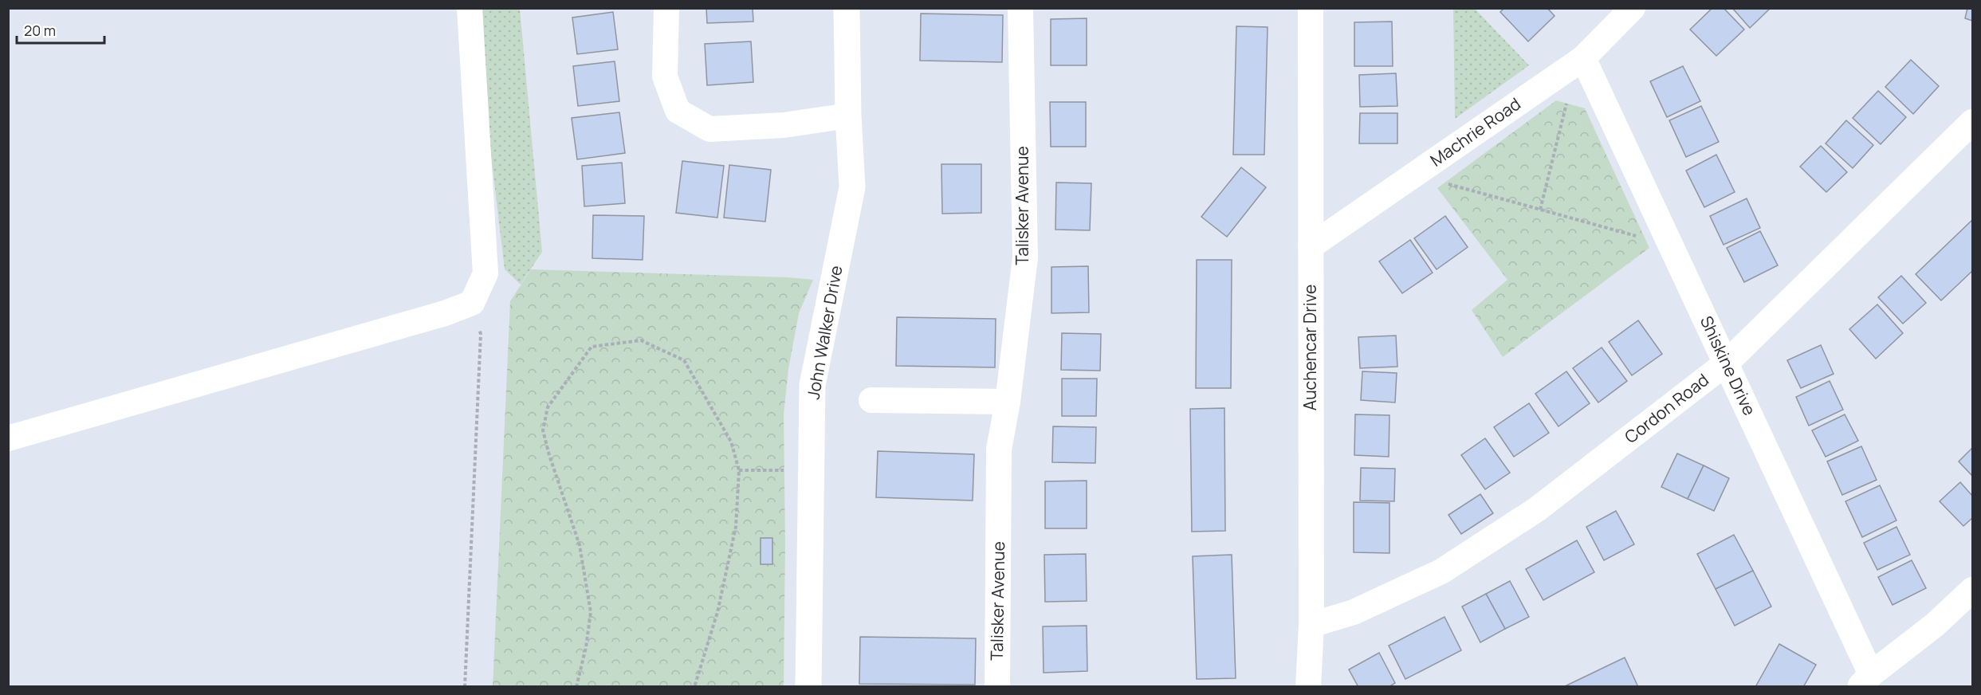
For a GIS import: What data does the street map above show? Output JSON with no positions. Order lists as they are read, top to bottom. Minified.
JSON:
{"streets":{"street":["Machrie Road","Talisker Avenue","John Walker Drive","Auchencar Drive","Shiskine Drive","Cordon Road"]},"crossings":[["Machrie Road","Auchencar Drive"],["Machrie Road","Shiskine Drive"],["Auchencar Drive","Cordon Road"],["Shiskine Drive","Cordon Road"]],"scale_bar":"20 m"}
